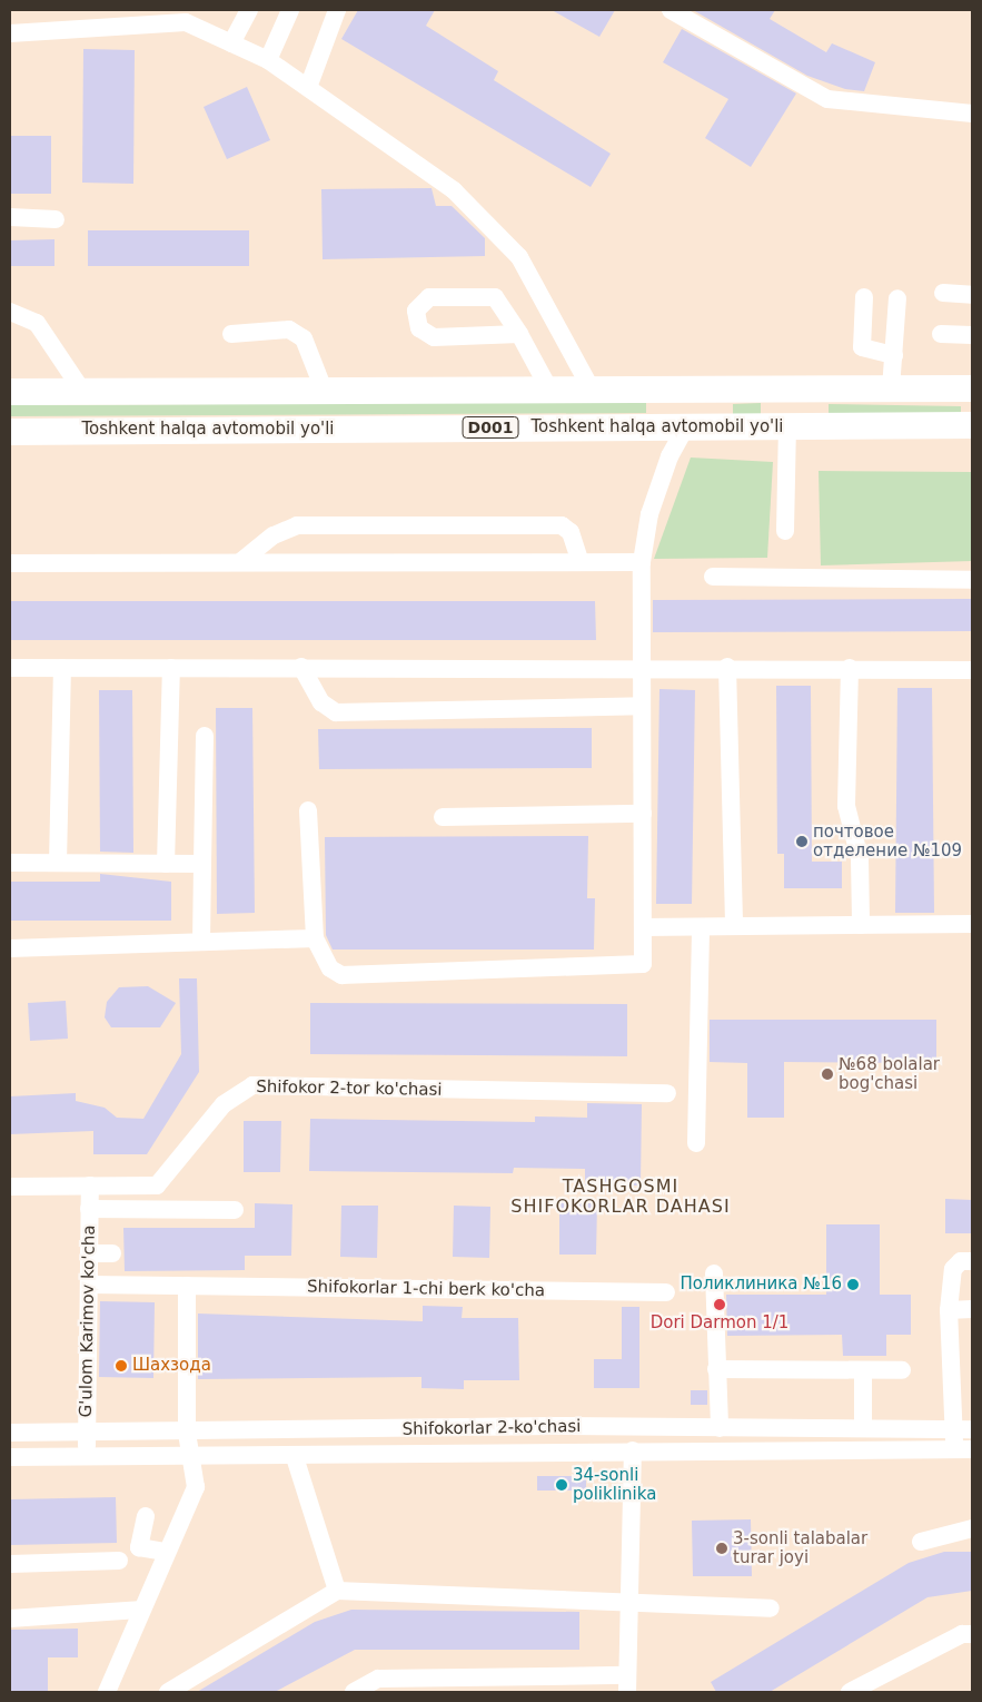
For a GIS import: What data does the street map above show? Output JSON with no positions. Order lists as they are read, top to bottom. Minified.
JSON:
{"streets":{"highway":["D001","Toshkent halqa avtomobil yo'li"],"street":["Shifokor 2-tor ko'chasi","Shifokorlar 1-chi berk ko'cha","G'ulom Karimov ko'cha","Shifokorlar 2-ko'chasi"]},"crossings":[["Shifokor 2-tor ko'chasi","G'ulom Karimov ko'cha"],["Shifokorlar 1-chi berk ko'cha","G'ulom Karimov ko'cha"],["G'ulom Karimov ko'cha","Shifokorlar 2-ko'chasi"]],"districts":["TASHGOSMI SHIFOKORLAR DAHASI"],"places":["почтовое отделение №109","№68 bolalar bog'chasi","Поликлиника №16","Dori Darmon 1/1","Шахзода","34-sonli poliklinika","3-sonli talabalar turar joyi"]}
